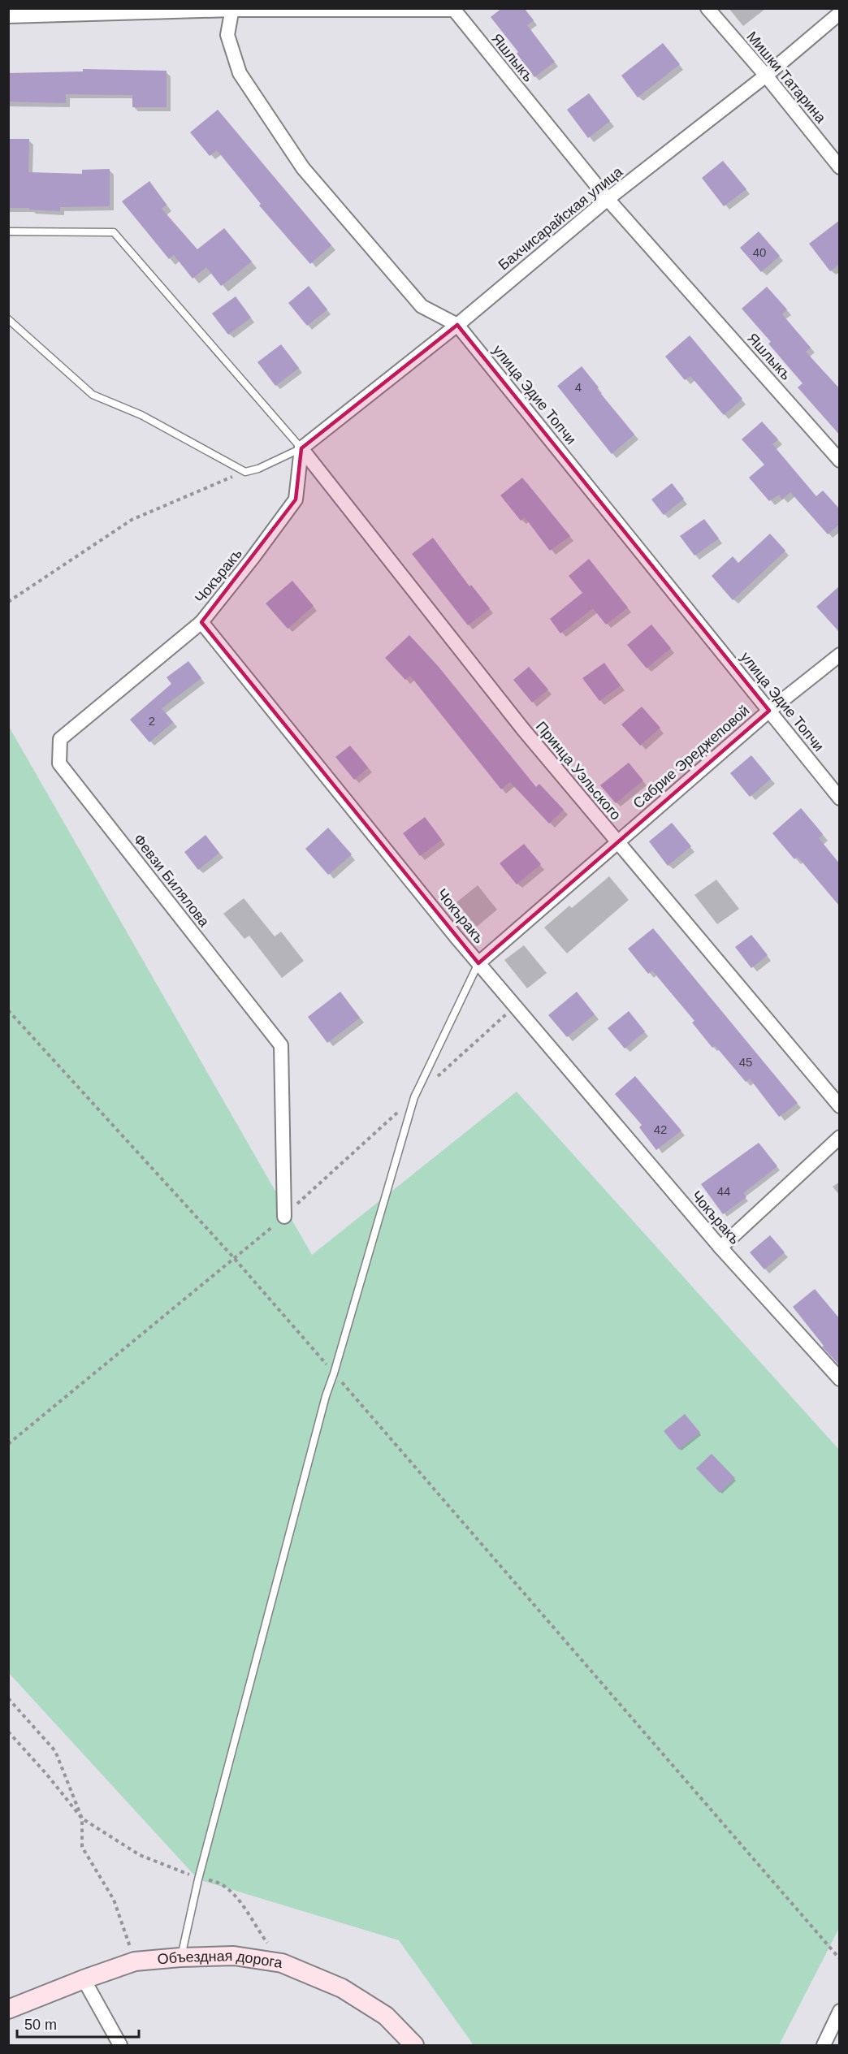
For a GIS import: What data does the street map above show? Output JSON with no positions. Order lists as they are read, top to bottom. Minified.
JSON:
{"streets":{"main road":["Объездная дорога"],"street":["Яшлыкъ","Мишки Татарина","Бахчисарайская улица","улица Эдие Топчи","Чокъракъ","Сабрие Эреджеповой","Принца Уэльского","Февзи Билялова"]},"crossings":[["Яшлыкъ","Бахчисарайская улица"],["Яшлыкъ","улица Эдие Топчи"],["Мишки Татарина","Бахчисарайская улица"],["Бахчисарайская улица","улица Эдие Топчи"],["Бахчисарайская улица","Чокъракъ"],["Бахчисарайская улица","Принца Уэльского"],["улица Эдие Топчи","Сабрие Эреджеповой"],["Чокъракъ","Сабрие Эреджеповой"],["Чокъракъ","Принца Уэльского"],["Чокъракъ","Февзи Билялова"],["Сабрие Эреджеповой","Принца Уэльского"]],"house_numbers":["40","4","2","45","42","44"],"scale_bar":"50 m"}
